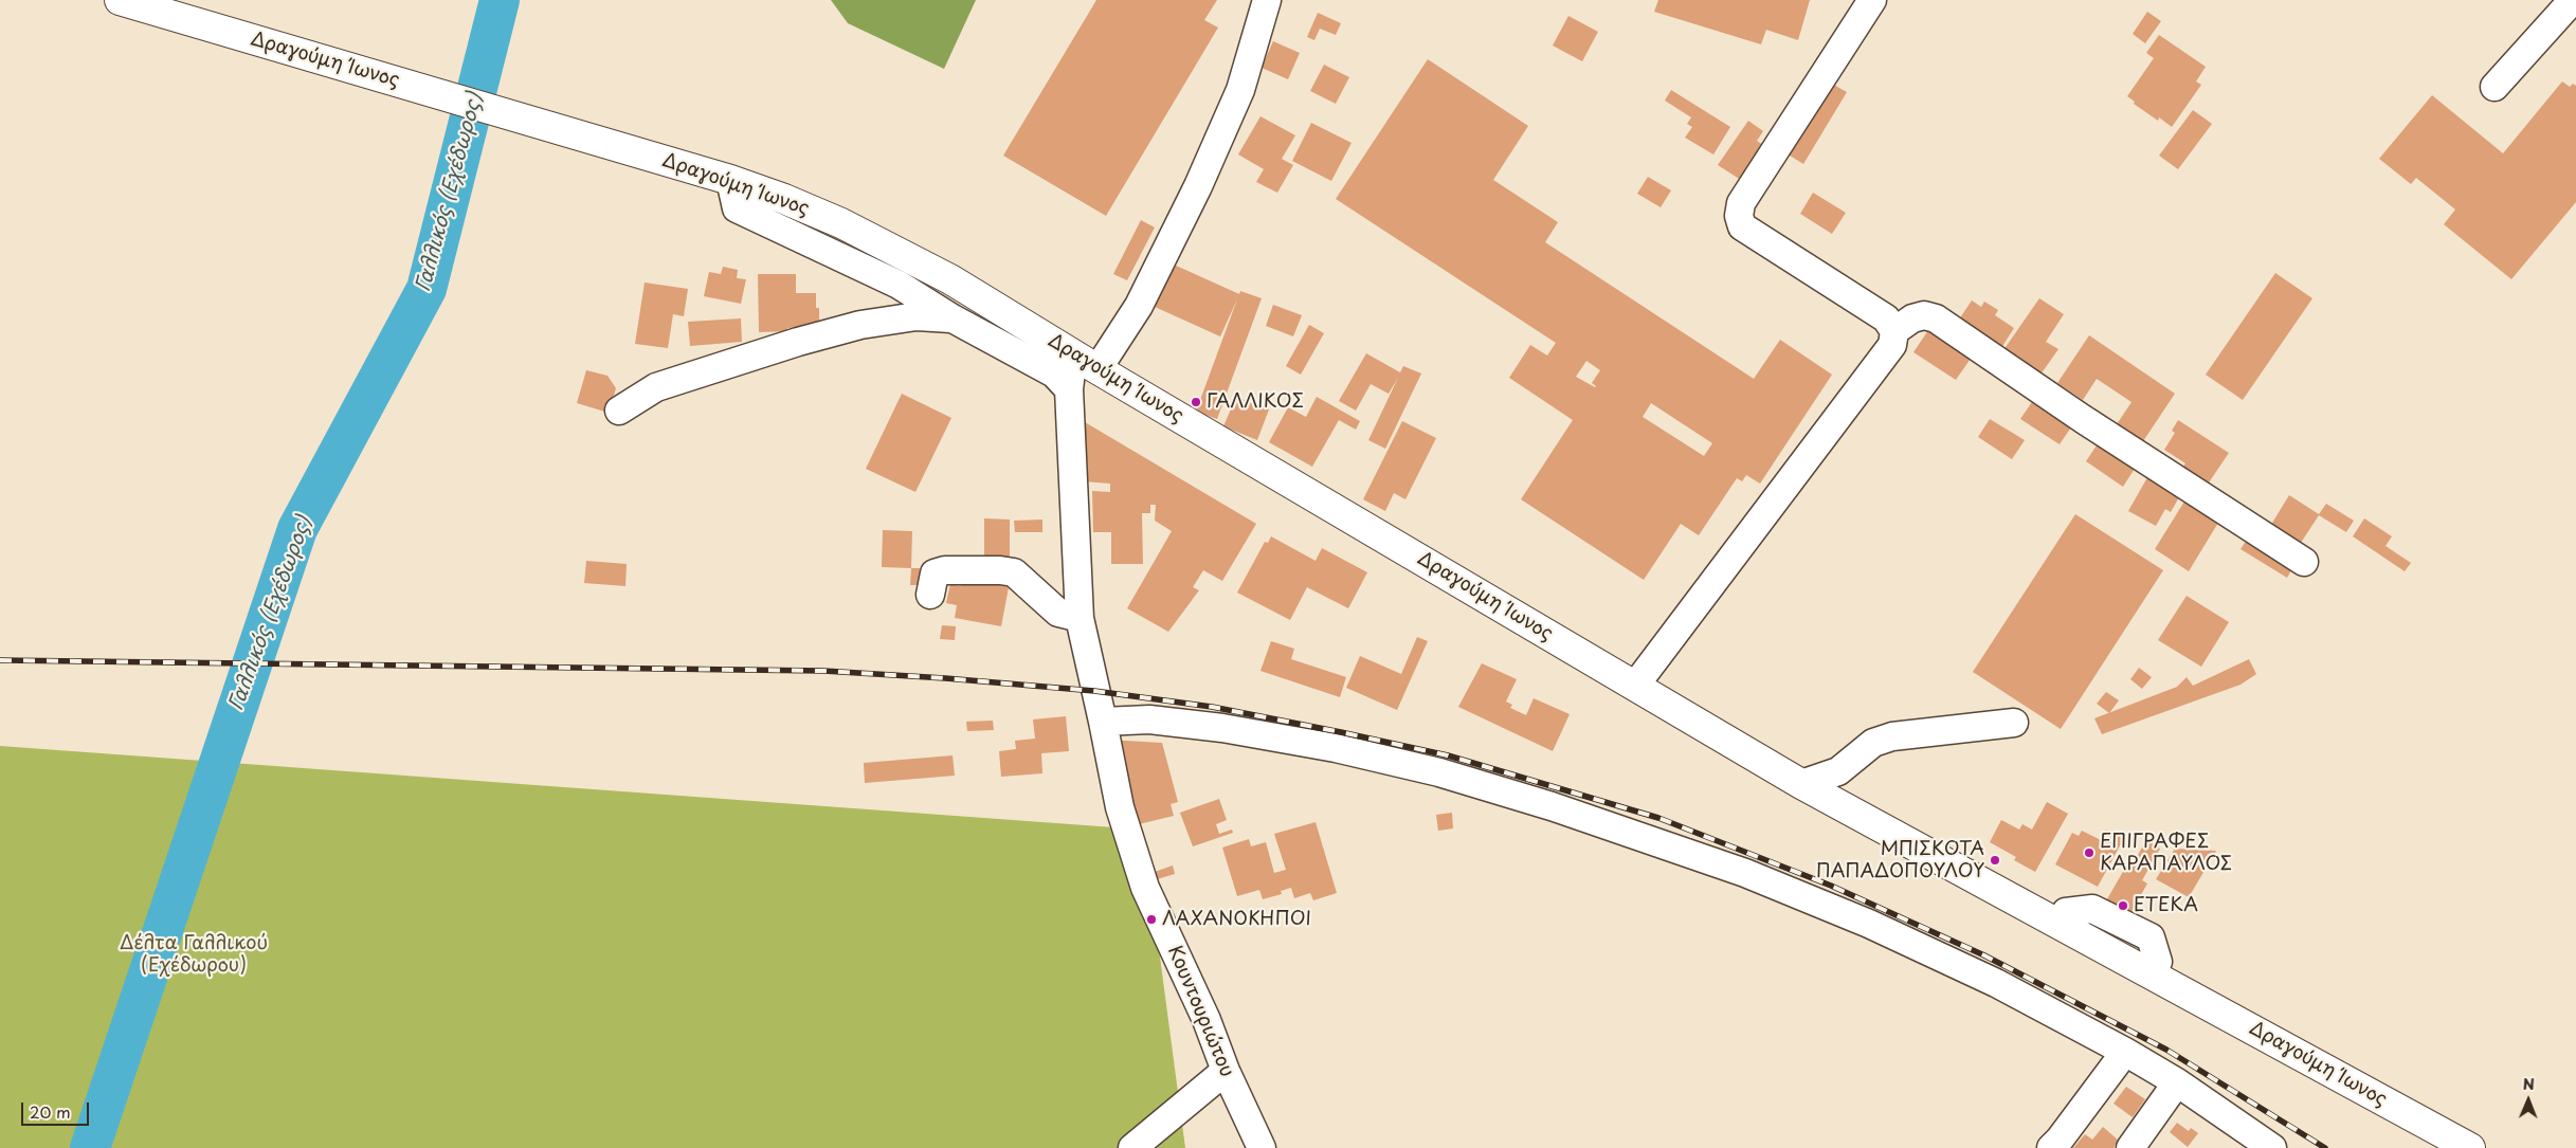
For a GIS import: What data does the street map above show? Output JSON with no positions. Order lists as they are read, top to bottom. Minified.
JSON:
{"streets":{"main road":["Δραγούμη Ίωνος"],"street":["Κουντουριώτου"]},"crossings":[["Δραγούμη Ίωνος","Κουντουριώτου"]],"water":["Γαλλικός (Εχέδωρος)"],"parks":["Δέλτα Γαλλικού (Εχέδωρου)"],"places":["ΓΑΛΛΙΚΟΣ","ΕΠΙΓΡΑΦΕΣ ΚΑΡΑΠΑΥΛΟΣ","ΜΠΙΣΚΟΤΑ ΠΑΠΑΔΟΠΟΥΛΟΥ","ΕΤΕΚΑ","ΛΑΧΑΝΟΚΗΠΟΙ"],"scale_bar":"20 m","north":"top"}
